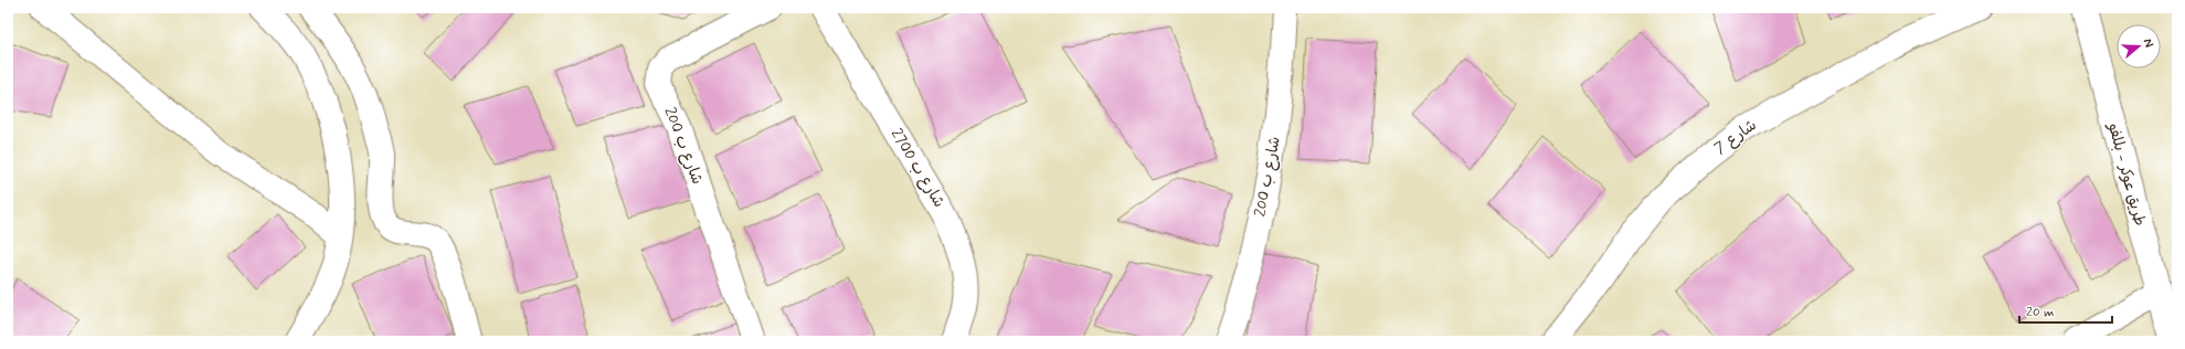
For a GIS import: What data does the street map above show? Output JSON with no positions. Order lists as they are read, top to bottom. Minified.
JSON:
{"streets":{"street":["شارع 7","شارع ب 200","شارع ب 2700","طريق عوكر - بللفو"]},"scale_bar":"20 m","north":"right"}
